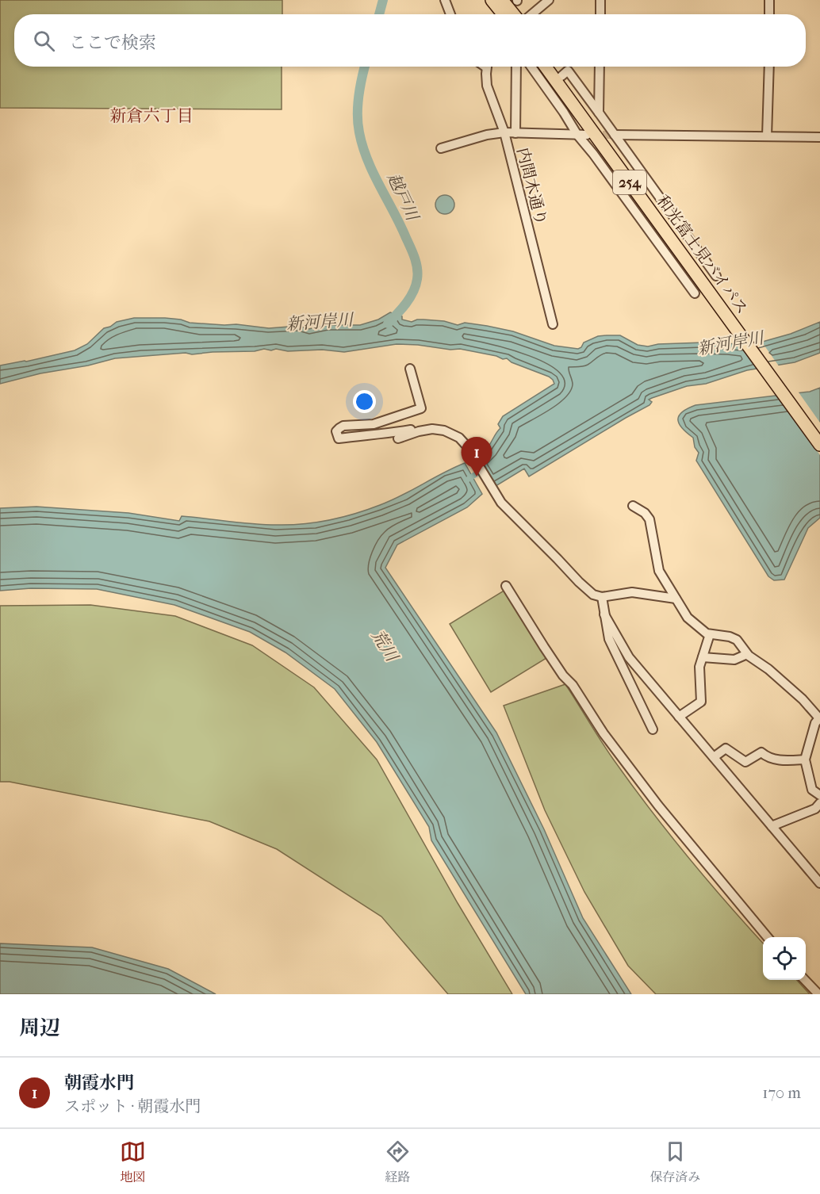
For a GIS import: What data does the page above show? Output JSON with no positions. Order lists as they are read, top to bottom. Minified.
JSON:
{"streets":{"highway":["254","和光富士見バイパス"],"street":["内間木通り"]},"districts":["新倉六丁目"],"water":["越戸川","新河岸川","荒川"],"page":{"search":"ここで検索","pins":"1","heading":"周辺","list":[{"mark":"1","name":"朝霞水門","note":"スポット · 朝霞水門","value":"170 m"}],"nav":["地図","経路","保存済み"]}}
